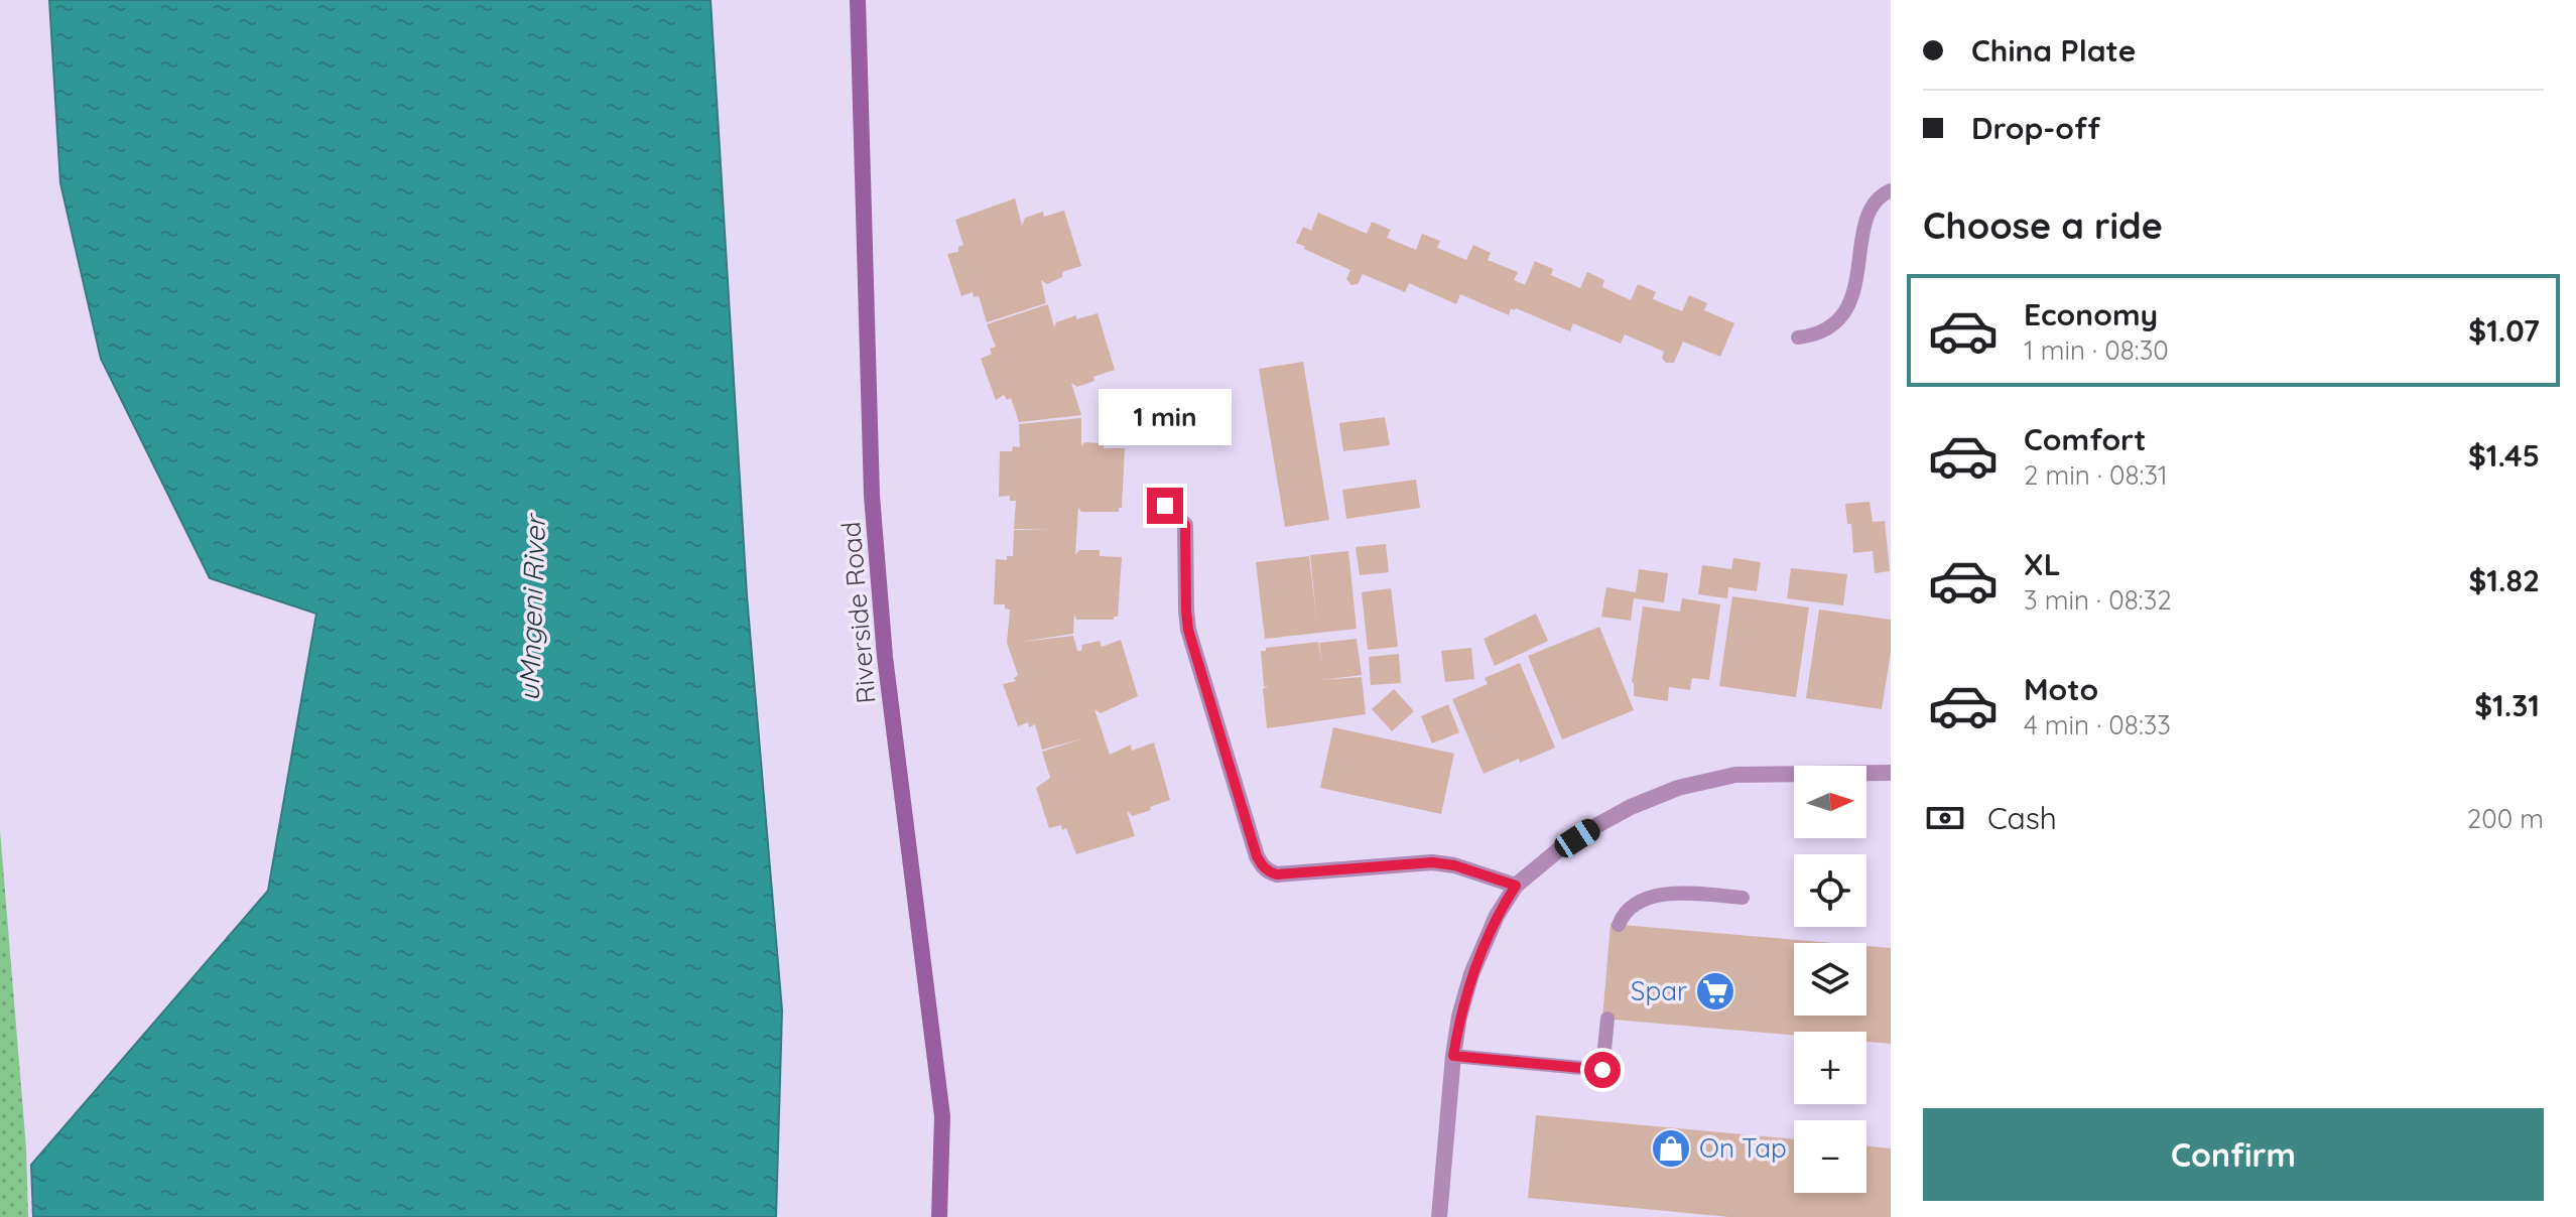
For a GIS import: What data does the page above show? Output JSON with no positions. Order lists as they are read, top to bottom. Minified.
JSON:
{"streets":{"main road":["Riverside Road"]},"water":["uMngeni River"],"places":{"supermarket":["Spar"],"shop":["On Tap"]},"north":"right","page":{"banner":["China Plate","Drop-off"],"heading":"Choose a ride","list":[{"name":"Economy","note":"1 min · 08:30","value":"$1.07"},{"name":"Comfort","note":"2 min · 08:31","value":"$1.45"},{"name":"XL","note":"3 min · 08:32","value":"$1.82"},{"name":"Moto","note":"4 min · 08:33","value":"$1.31"}],"bubble":"1 min","map_buttons":["+","−"],"pay":["Cash","200 m"],"buttons":"Confirm"}}
